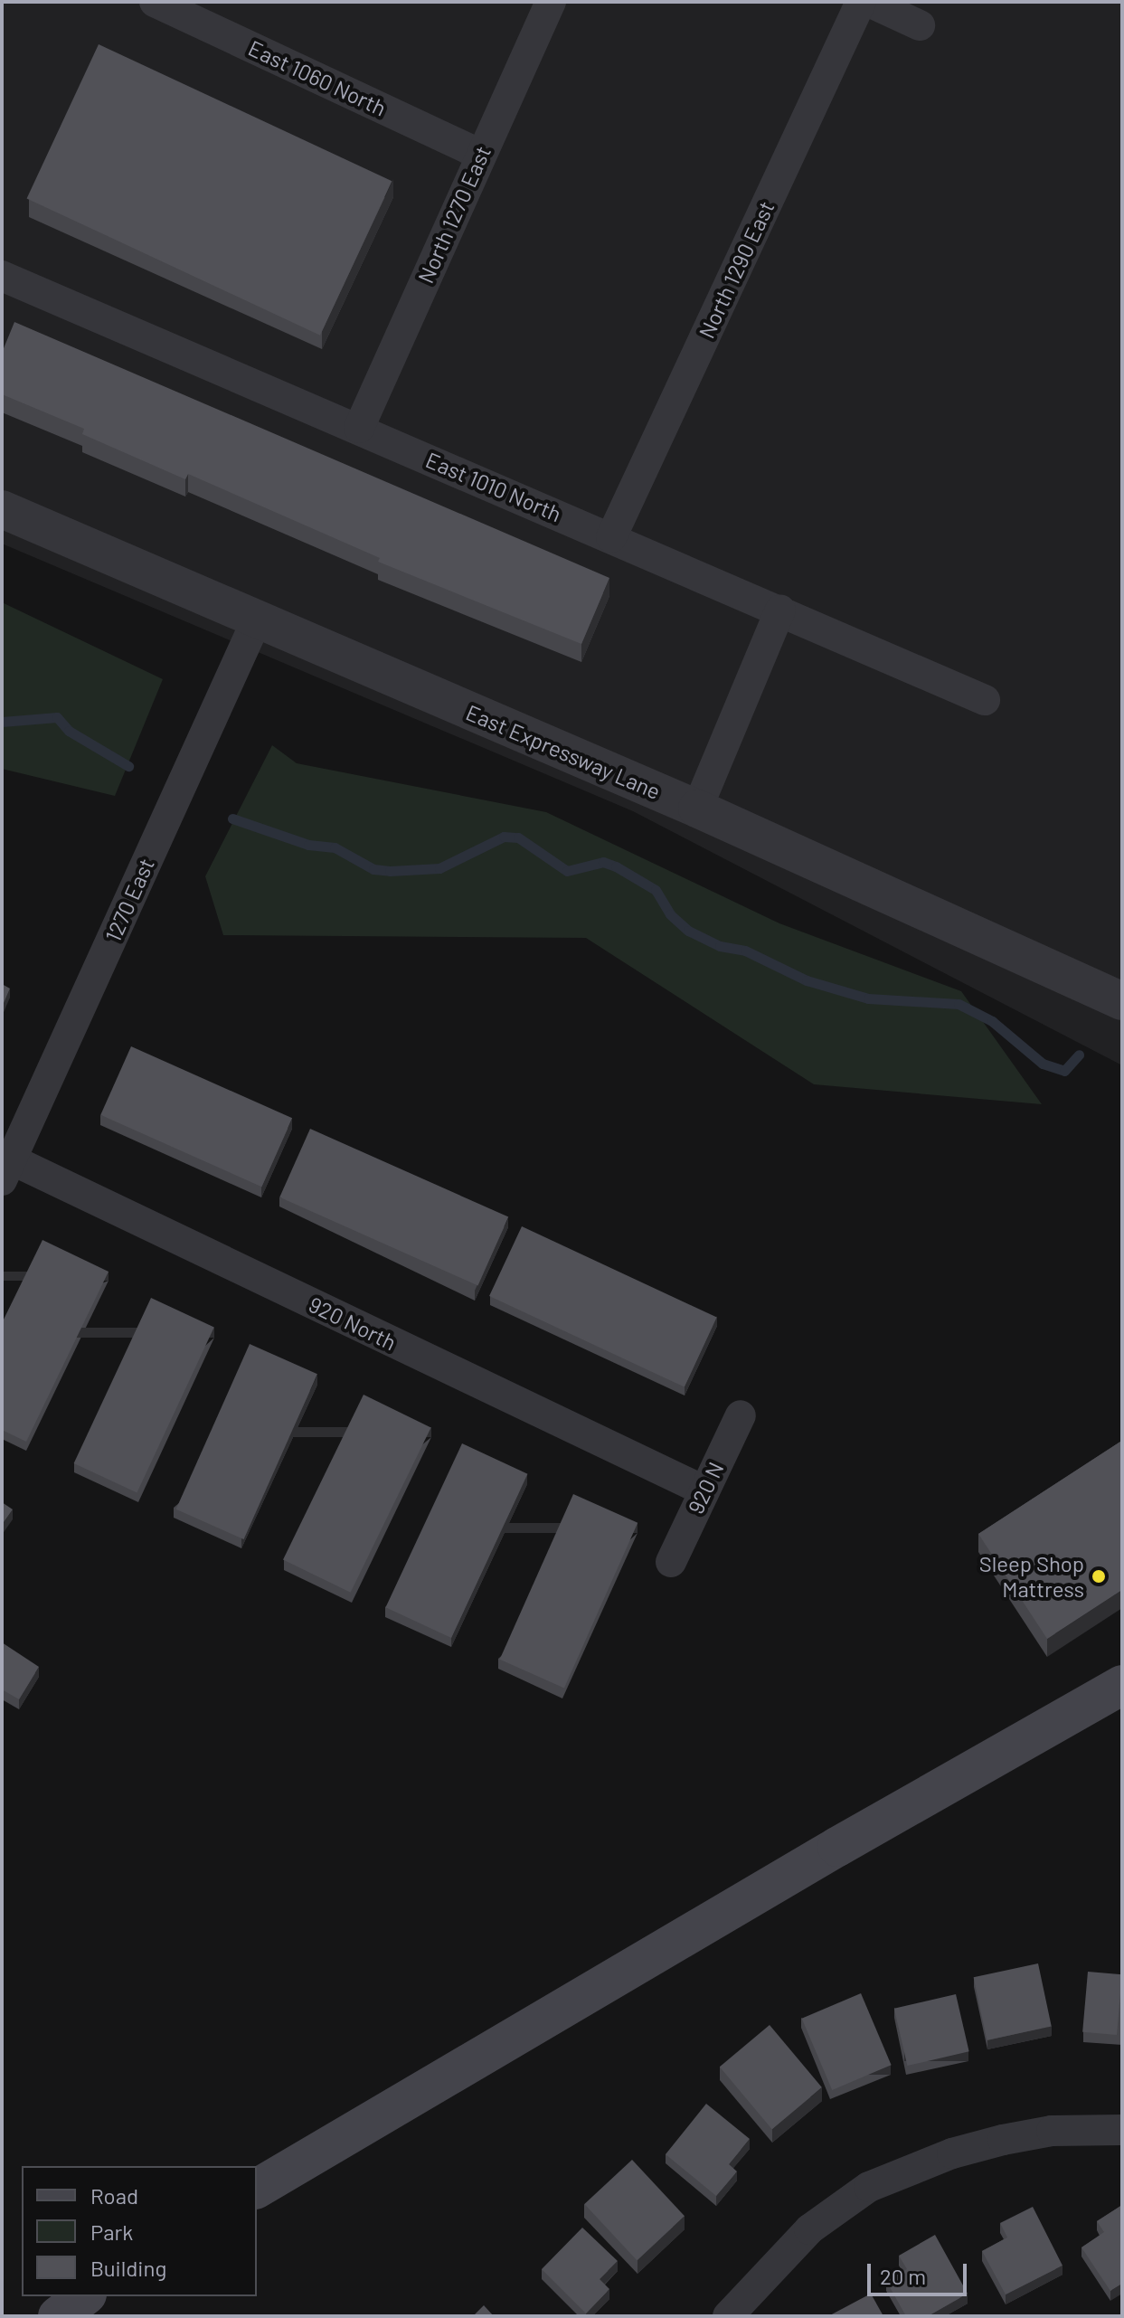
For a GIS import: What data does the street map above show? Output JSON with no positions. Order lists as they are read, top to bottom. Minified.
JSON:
{"streets":{"street":["East 1060 North","North 1270 East","North 1290 East","East 1010 North","East Expressway Lane","1270 East","920 North","920 N"]},"crossings":[["East 1060 North","North 1270 East"],["North 1270 East","East 1010 North"],["North 1290 East","East 1010 North"],["East Expressway Lane","1270 East"],["1270 East","920 North"],["920 North","920 N"]],"places":["Sleep Shop Mattress"],"legend":["Road","Park","Building"],"scale_bar":"20 m"}
